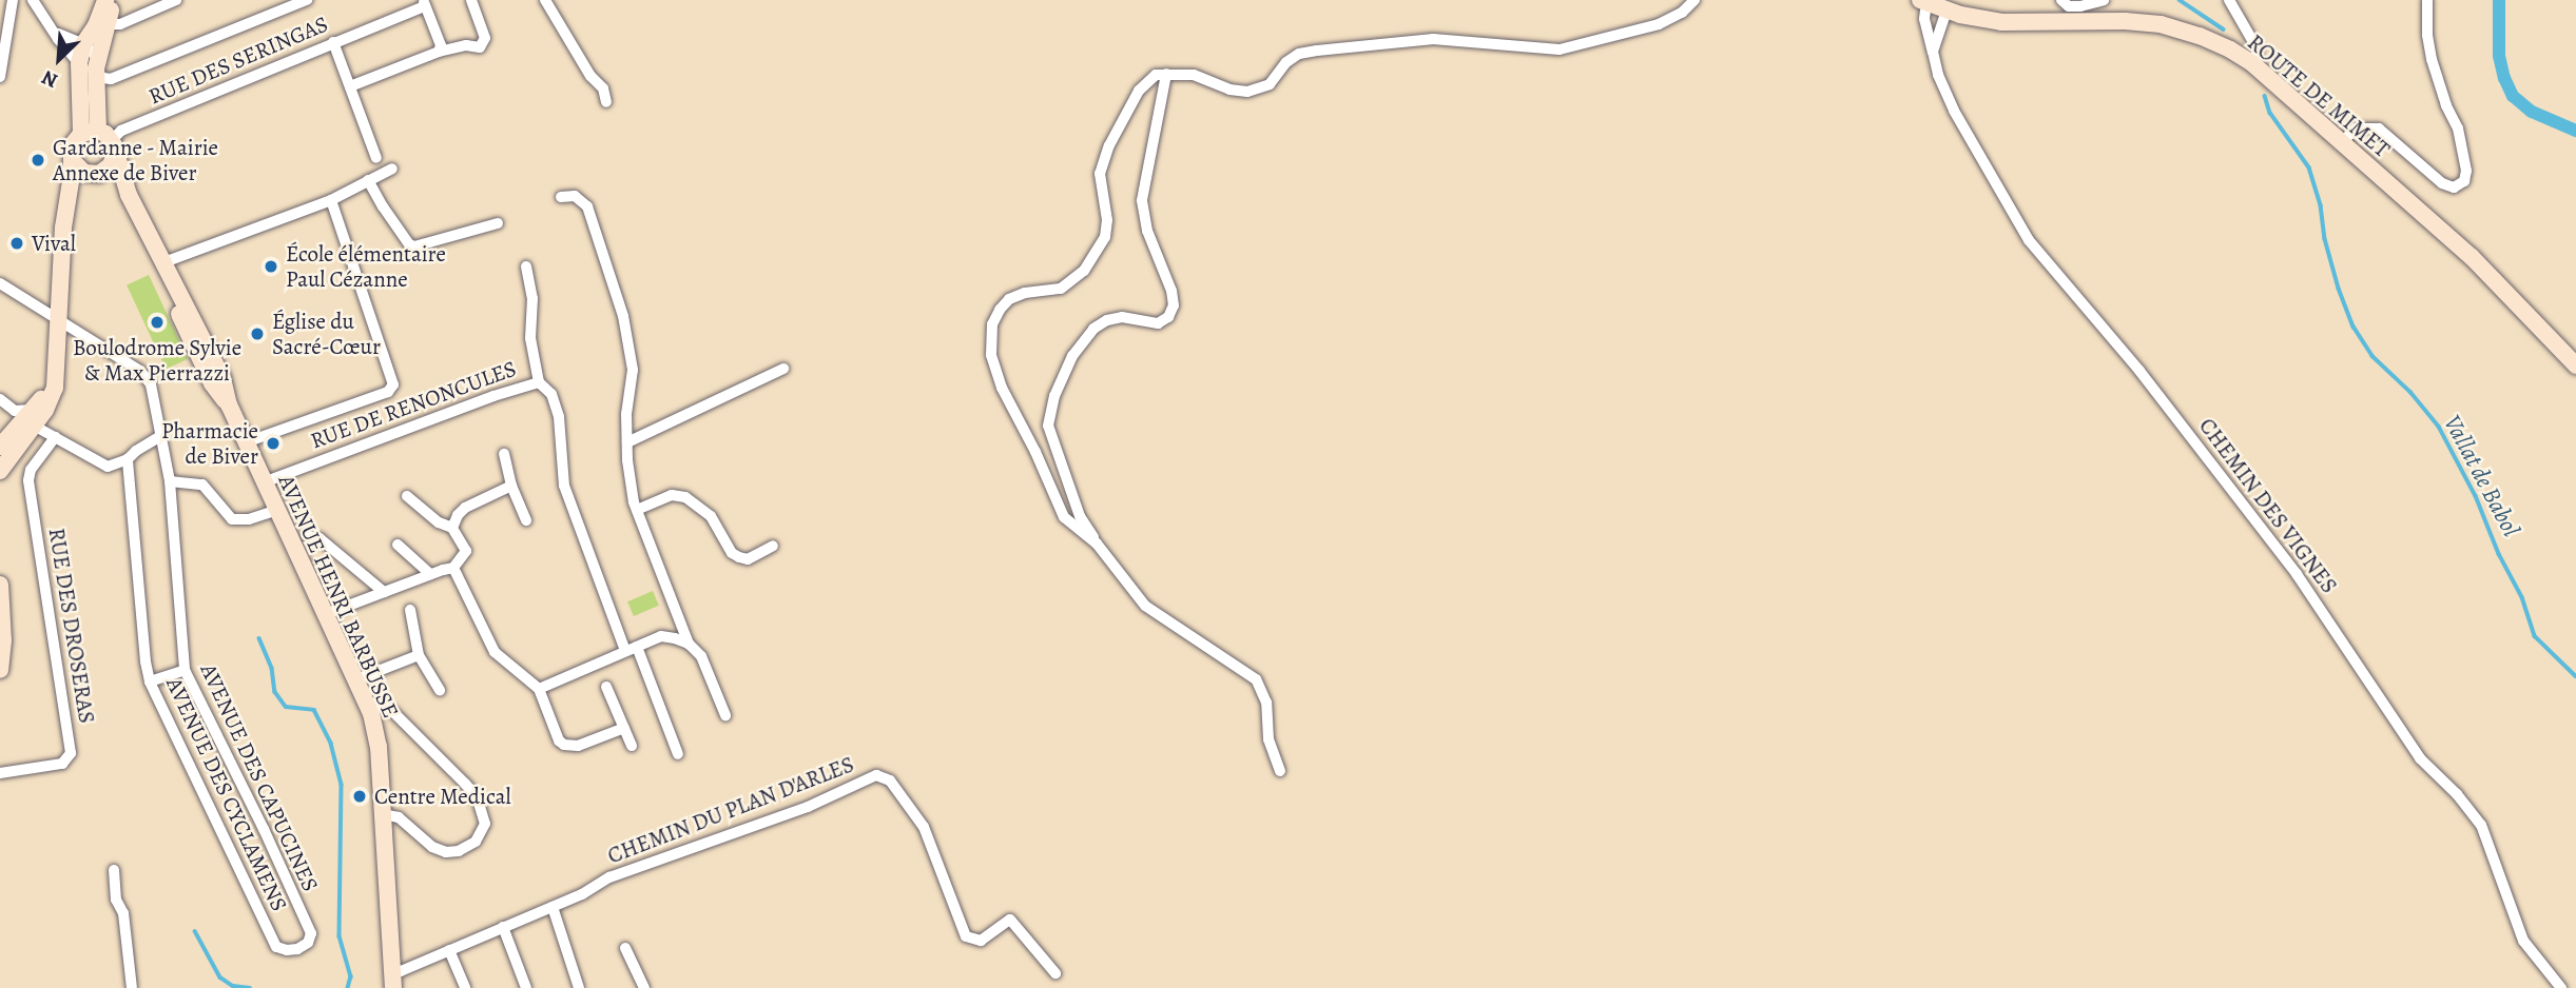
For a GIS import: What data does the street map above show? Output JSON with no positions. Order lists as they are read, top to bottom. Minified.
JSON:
{"streets":{"main road":["ROUTE DE MIMET","AVENUE HENRI BARBUSSE"],"street":["RUE DES SERINGAS","RUE DE RENONCULES","CHEMIN DES VIGNES","RUE DES DROSERAS","AVENUE DES CAPUCINES","AVENUE DES CYCLAMENS","CHEMIN DU PLAN D'ARLES"]},"crossings":[["RUE DES SERINGAS","AVENUE HENRI BARBUSSE"],["ROUTE DE MIMET","CHEMIN DES VIGNES"],["RUE DE RENONCULES","AVENUE HENRI BARBUSSE"],["AVENUE HENRI BARBUSSE","CHEMIN DU PLAN D'ARLES"],["AVENUE DES CAPUCINES","AVENUE DES CYCLAMENS"]],"water":["Vallat de Babol"],"places":["Gardanne - Mairie Annexe de Biver","Vival","École élémentaire Paul Cézanne","Boulodrome Sylvie & Max Pierrazzi","Église du Sacré-Cœur","Pharmacie de Biver","Centre Medical"],"north":"bottom left"}
